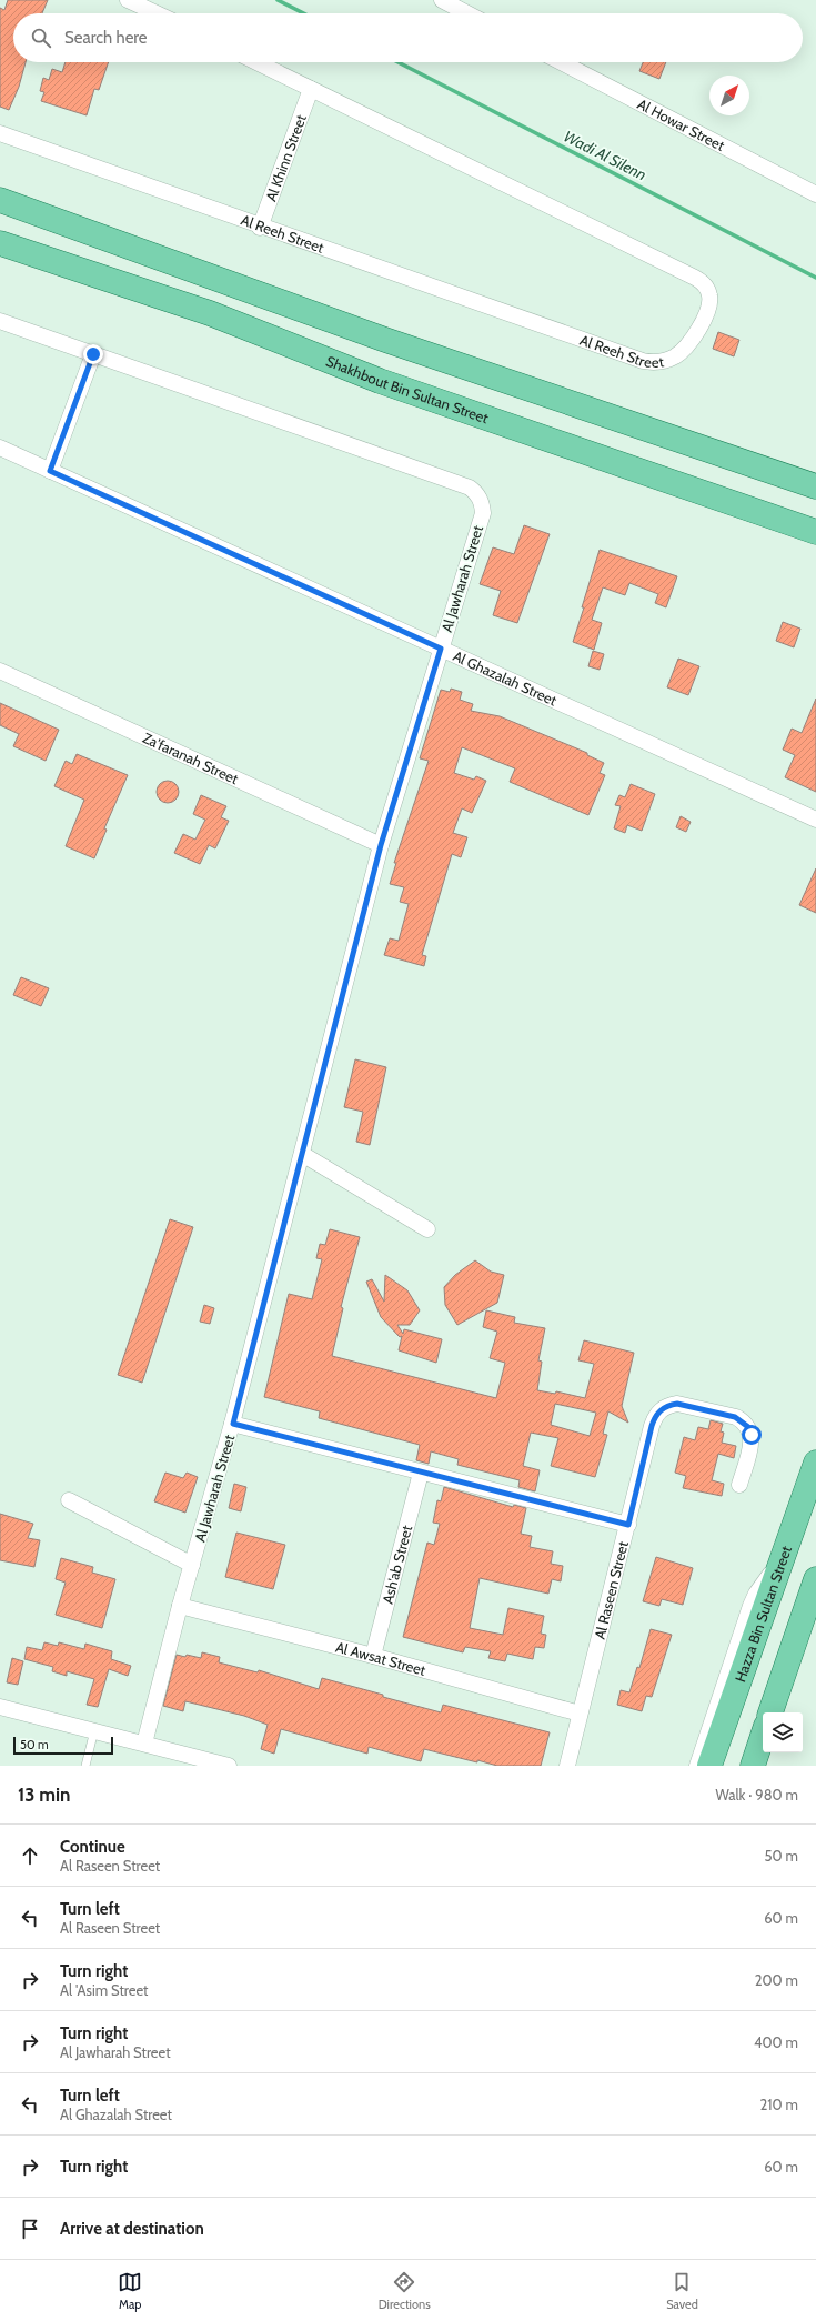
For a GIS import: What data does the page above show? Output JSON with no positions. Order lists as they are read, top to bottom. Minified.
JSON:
{"streets":{"main road":["Shakhbout Bin Sultan Street","Hazza Bin Sultan Street"],"street":["Al Howar Street","Al Khinn Street","Al Reeh Street","Al Jawharah Street","Al Ghazalah Street","Za'faranah Street","Ash'ab Street","Al Raseen Street","Al Awsat Street"]},"crossings":[["Al Khinn Street","Al Reeh Street"],["Al Jawharah Street","Al Ghazalah Street"],["Al Jawharah Street","Za'faranah Street"],["Al Jawharah Street","Al Awsat Street"],["Ash'ab Street","Al Awsat Street"],["Al Raseen Street","Al Awsat Street"]],"water":["Wadi Al Silenn"],"scale_bar":"50 m","north":"top right","page":{"search":"Search here","scale":"50 m","heading":["13 min","Walk · 980 m"],"list":[["Continue","Al Raseen Street","50 m"],["Turn left","Al Raseen Street","60 m"],["Turn right","Al 'Asim Street","200 m"],["Turn right","Al Jawharah Street","400 m"],["Turn left","Al Ghazalah Street","210 m"],["Turn right","60 m"],"Arrive at destination"],"nav":["Map","Directions","Saved"]}}
